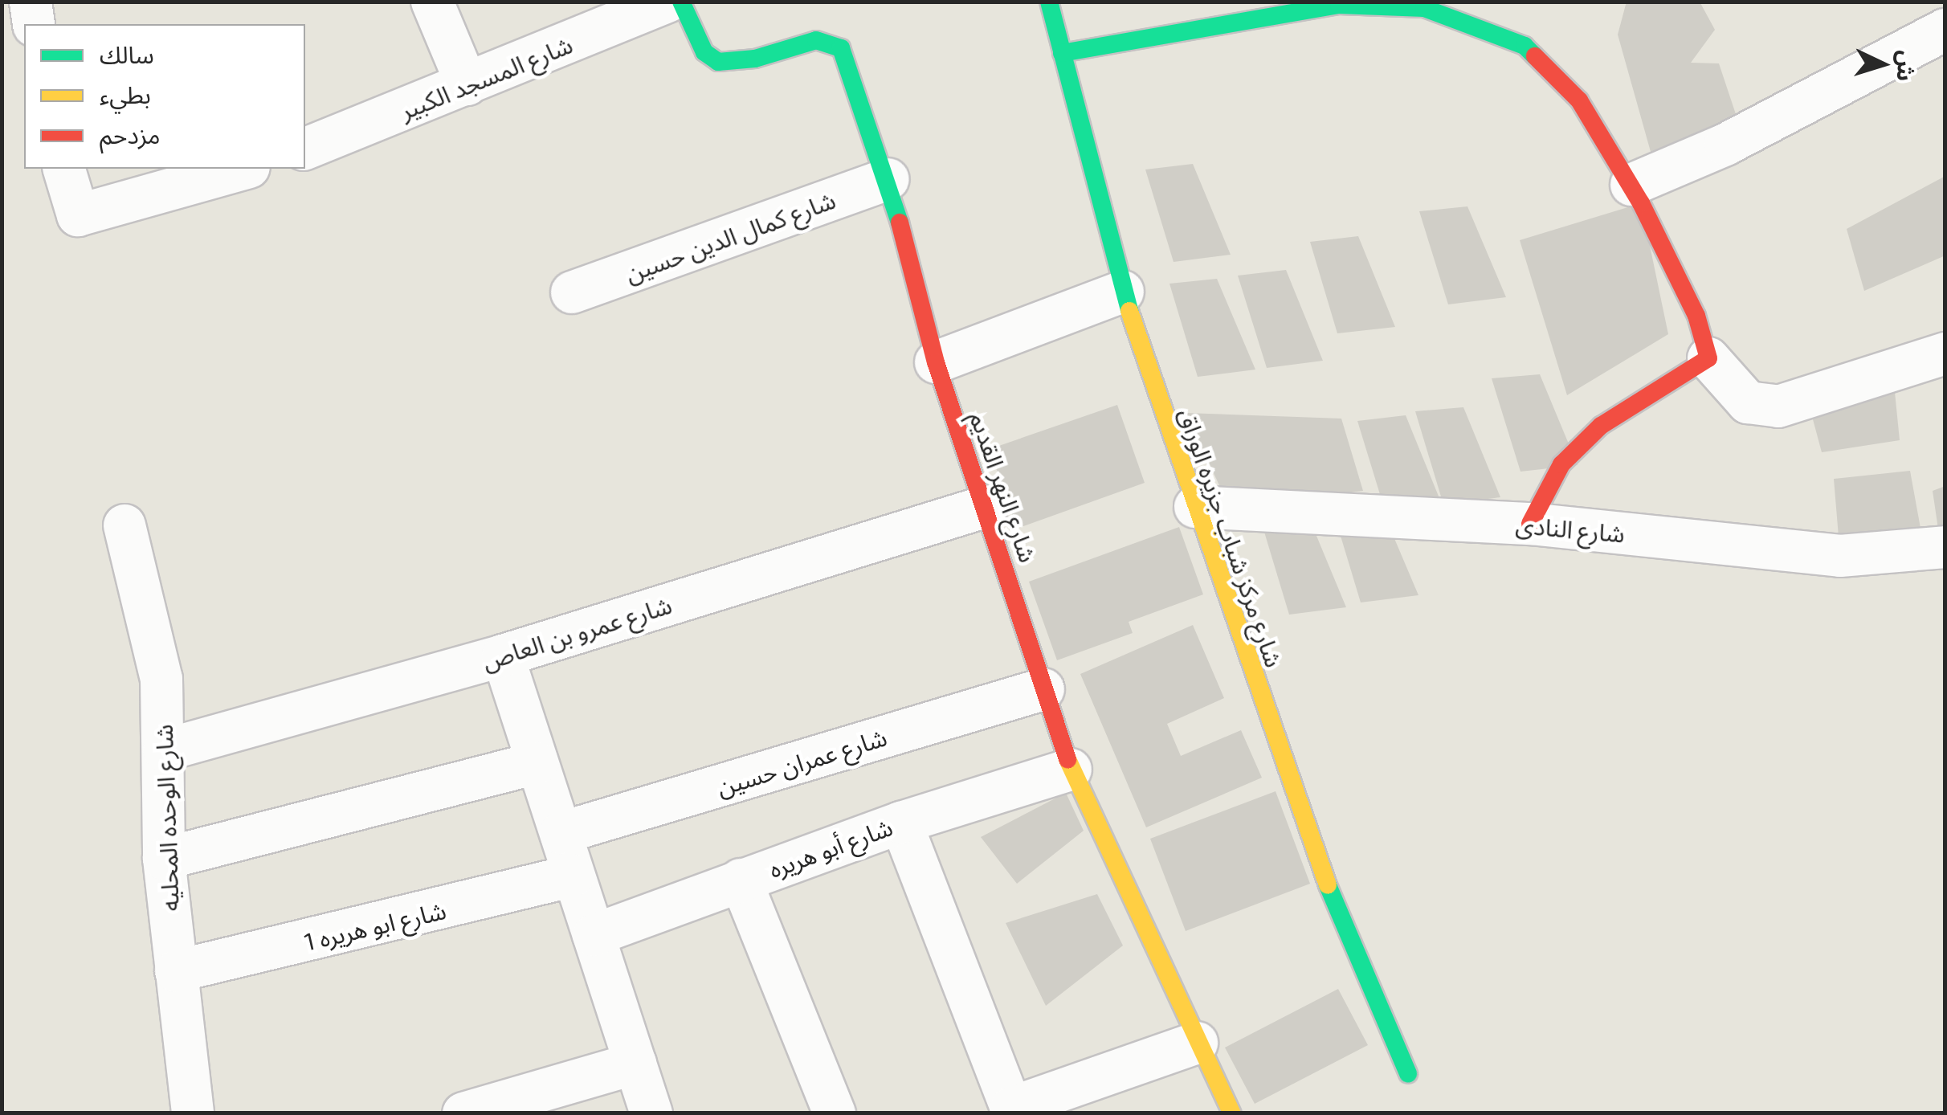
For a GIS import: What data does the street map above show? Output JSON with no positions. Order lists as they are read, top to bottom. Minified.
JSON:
{"streets":{"street":["شارع المسجد الكبير","شارع كمال الدين حسين","شارع النهر القديم","شارع النادى","شارع مركز شباب جزيره الوراق","شارع عمرو بن العاص","شارع عمران حسين","شارع الوحده المحليه","شارع أبو هريره","شارع ابو هريره 1"]},"crossings":[["شارع كمال الدين حسين","شارع النهر القديم"],["شارع النهر القديم","شارع عمرو بن العاص"],["شارع النهر القديم","شارع عمران حسين"],["شارع النهر القديم","شارع أبو هريره"],["شارع النادى","شارع مركز شباب جزيره الوراق"],["شارع عمرو بن العاص","شارع الوحده المحليه"],["شارع الوحده المحليه","شارع ابو هريره 1"]],"legend":["سالك","بطيء","مزدحم"],"north":"right"}
